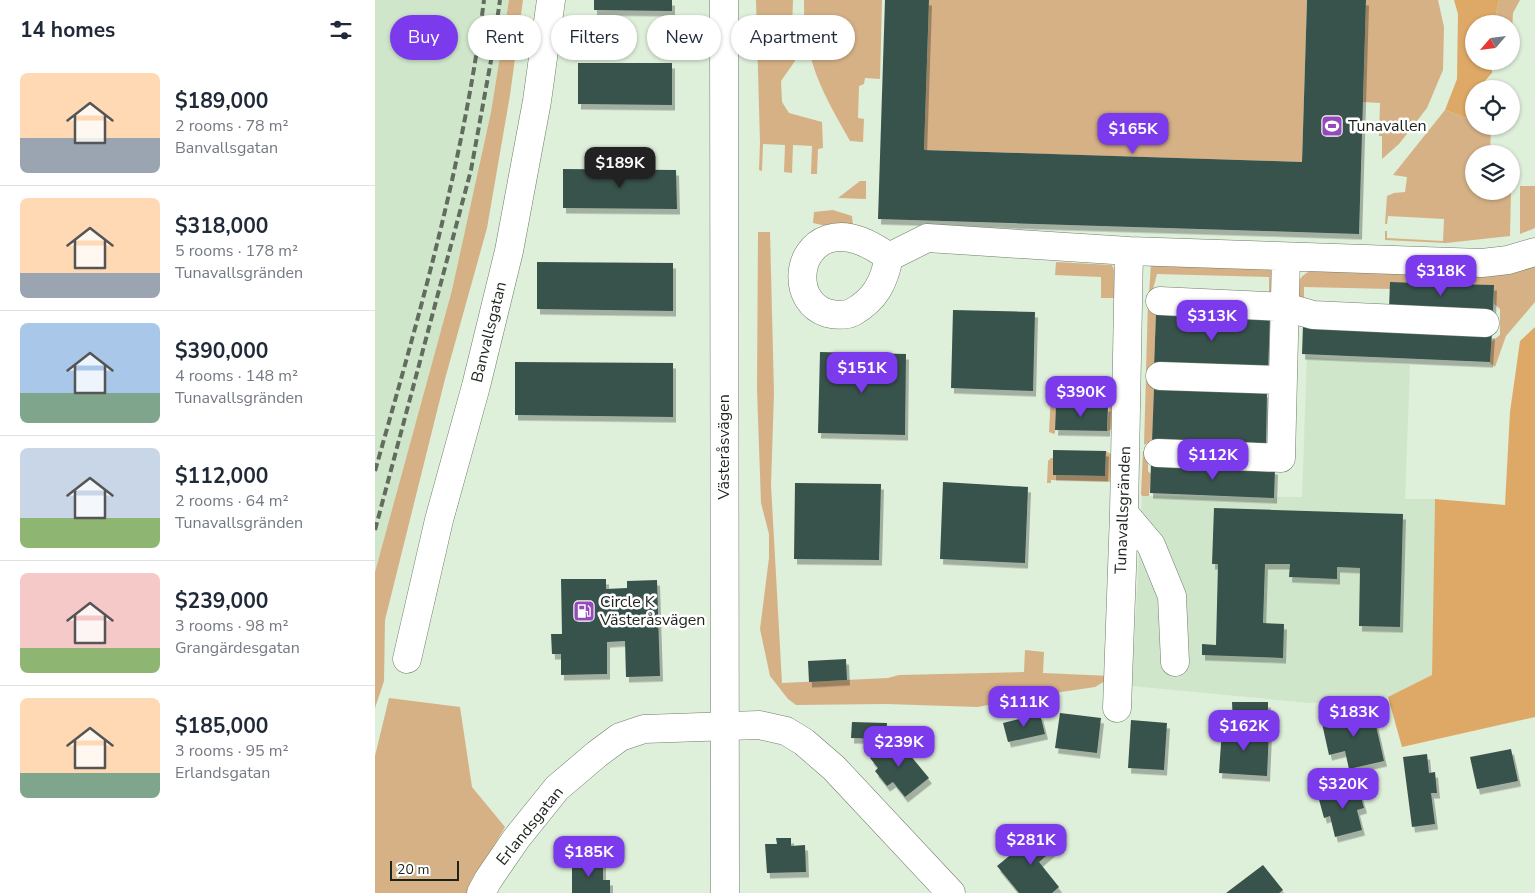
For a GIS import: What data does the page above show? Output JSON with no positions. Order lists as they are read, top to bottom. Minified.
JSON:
{"streets":{"street":["Banvallsgatan","Västeråsvägen","Tunavallsgränden","Erlandsgatan"]},"crossings":[["Västeråsvägen","Erlandsgatan"]],"places":{"sports":["Tunavallen"],"fuel station":["Circle K Västeråsvägen"]},"scale_bar":"20 m","north":"bottom left","page":{"heading":"14 homes","chip":["Buy","Rent","Filters","New","Apartment"],"list":[{"name":"$189,000","note":"2 rooms · 78 m² · Banvallsgatan"},{"name":"$318,000","note":"5 rooms · 178 m² · Tunavallsgränden"},{"name":"$390,000","note":"4 rooms · 148 m² · Tunavallsgränden"},{"name":"$112,000","note":"2 rooms · 64 m² · Tunavallsgränden"},{"name":"$239,000","note":"3 rooms · 98 m² · Grangärdesgatan"},{"name":"$185,000","note":"3 rooms · 95 m² · Erlandsgatan"}],"price":["$165K","$189K","$318K","$313K","$151K","$390K","$112K","$111K","$183K","$162K","$239K","$320K","$281K","$185K"],"scale":"20 m"}}
